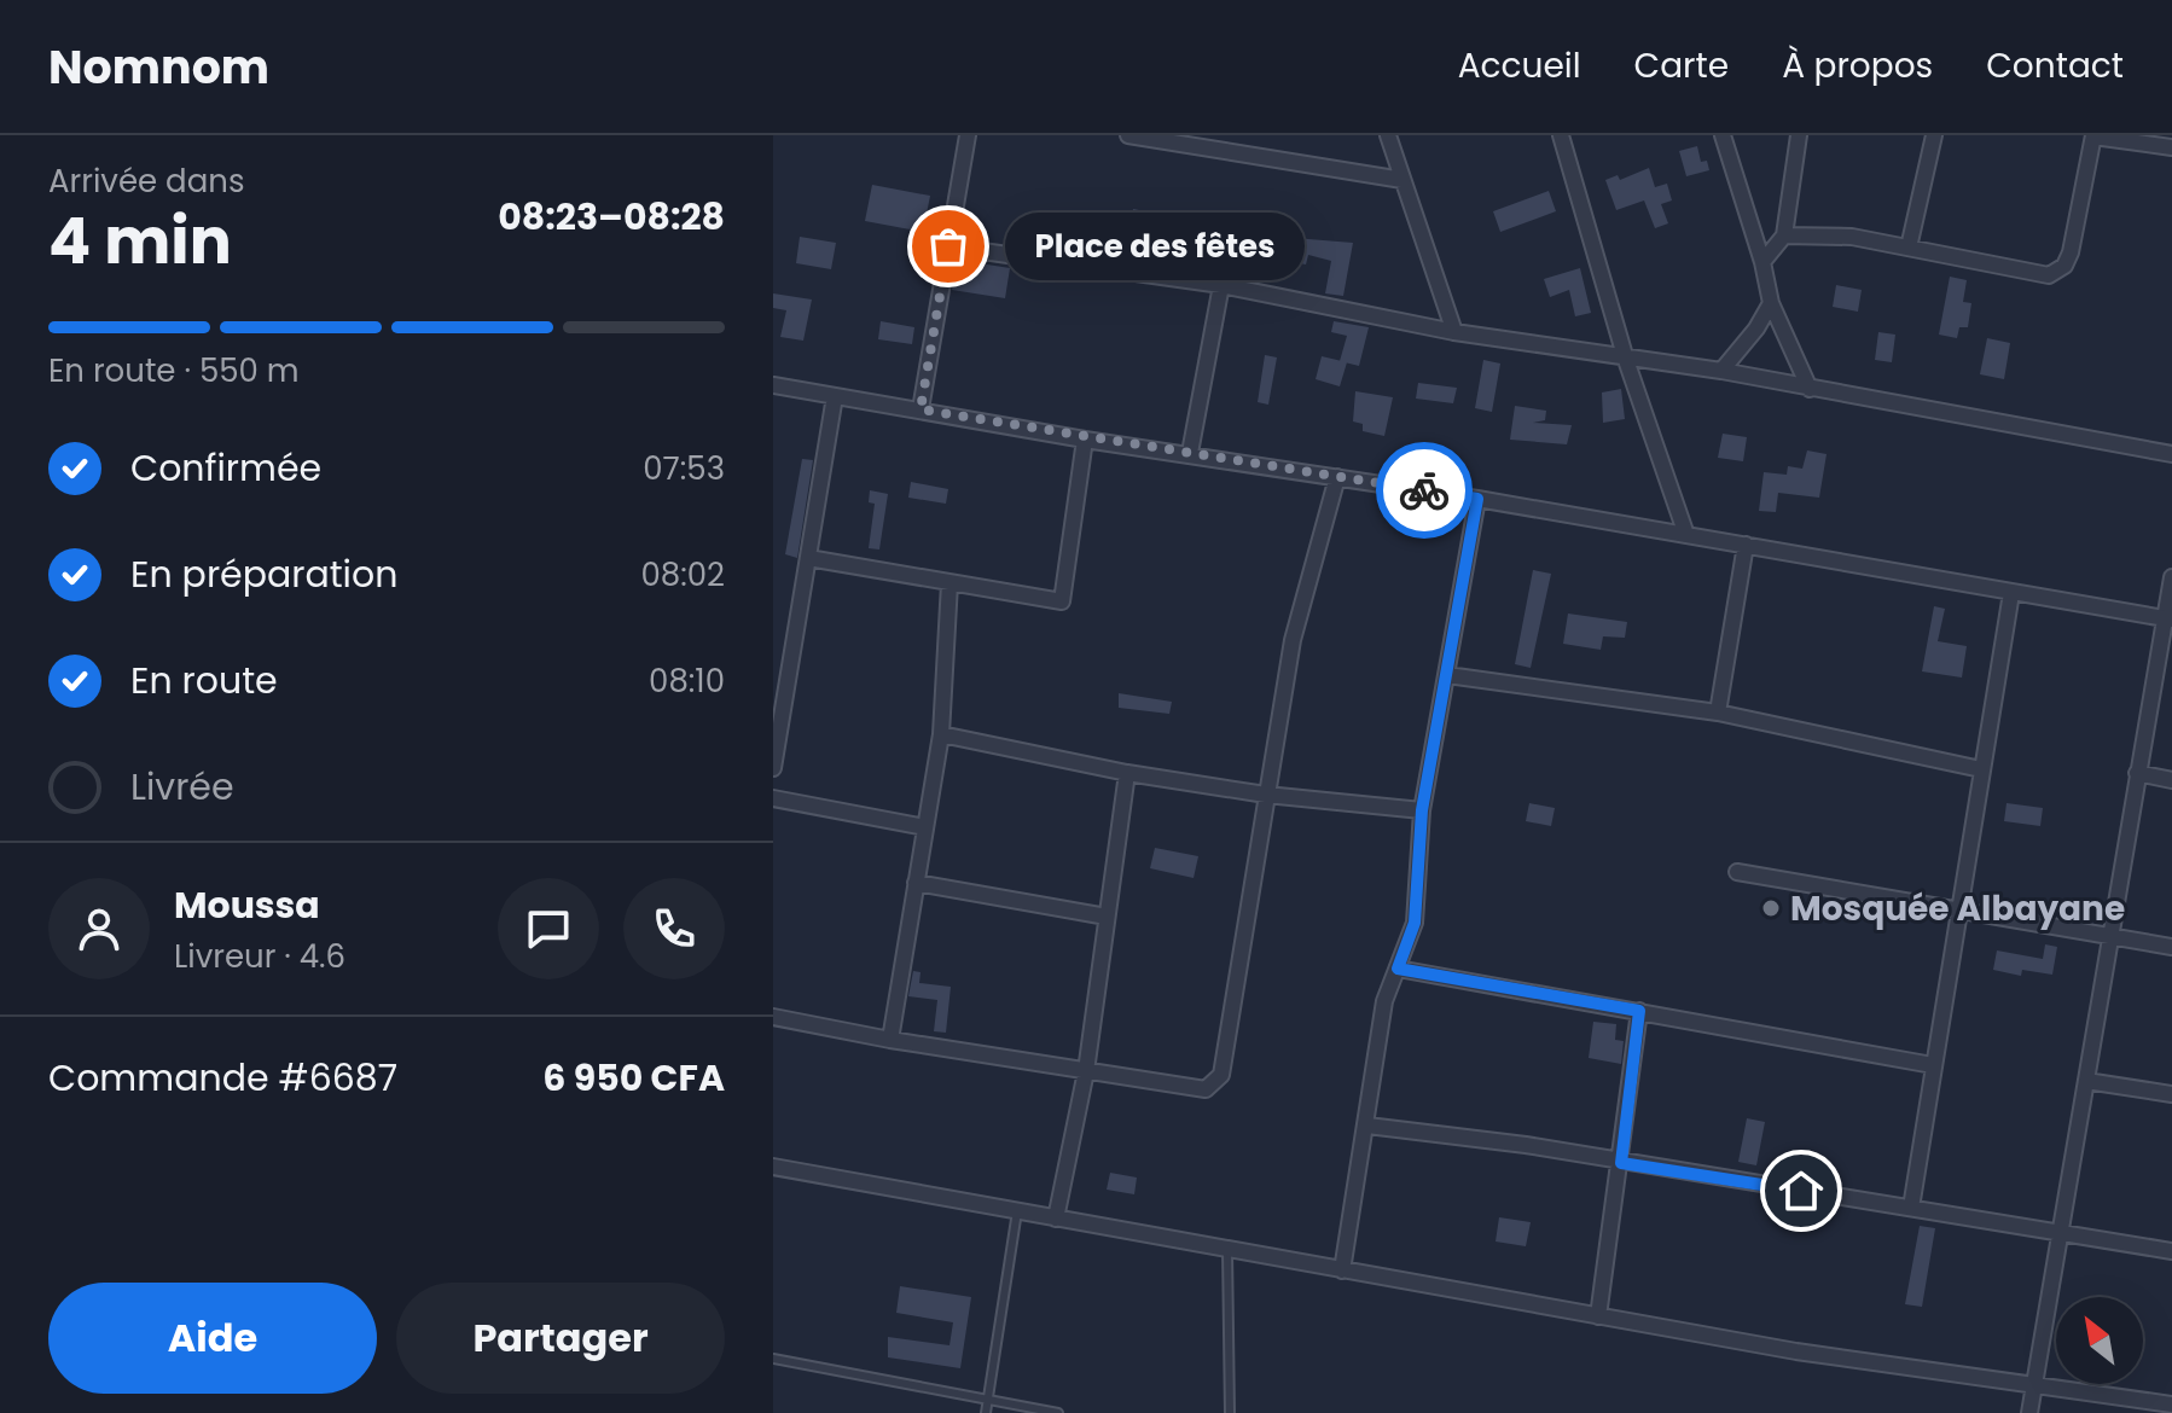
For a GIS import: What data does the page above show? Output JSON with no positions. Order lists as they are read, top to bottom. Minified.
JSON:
{"places":["Place des fêtes","Mosquée Albayane"],"north":"top left","page":{"header":"Nomnom","nav":["Accueil","Carte","À propos","Contact"],"heading":["4 min","Arrivée dans","08:23–08:28"],"panel":["Moussa","Livreur · 4.6","Commande #6687","6 950 CFA"],"bubble":"Place des fêtes","bar":"En route · 550 m","list":[["Confirmée","07:53"],["En préparation","08:02"],["En route","08:10"],"Livrée"],"buttons":["Aide","Partager"]}}
